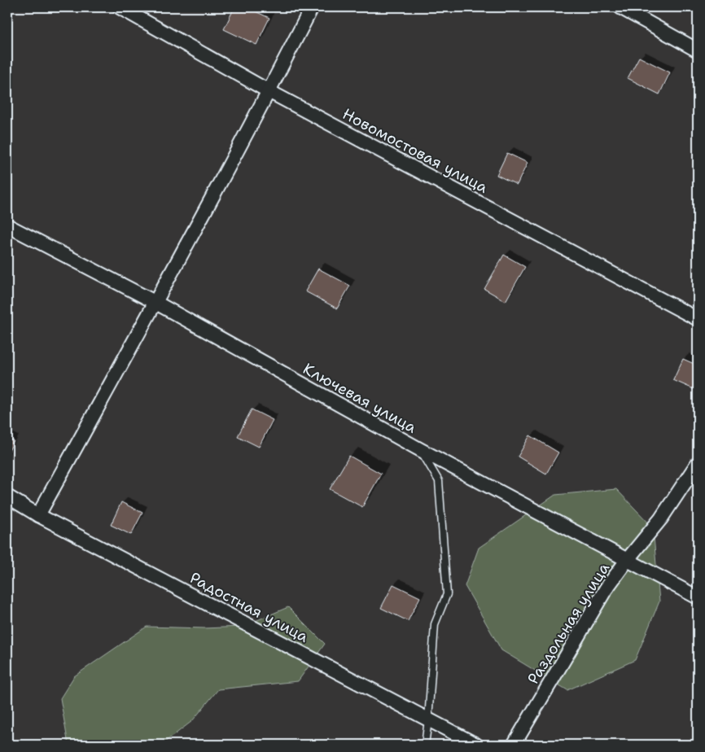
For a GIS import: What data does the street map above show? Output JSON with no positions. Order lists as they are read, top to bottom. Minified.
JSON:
{"streets":{"street":["Новомостовая улица","Ключевая улица","Радостная улица","Раздольная улица"]},"crossings":[["Ключевая улица","Раздольная улица"]]}
